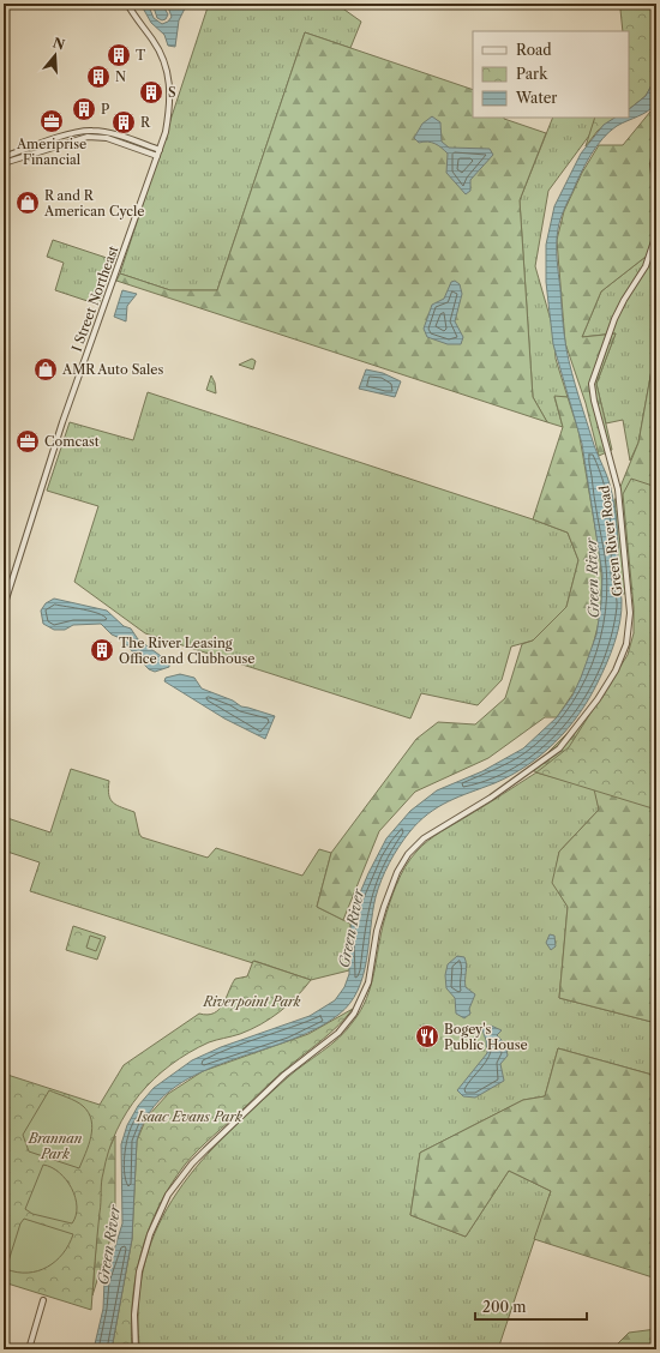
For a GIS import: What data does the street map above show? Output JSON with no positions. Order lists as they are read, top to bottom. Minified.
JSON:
{"streets":{"street":["I Street Northeast","Green River Road"]},"water":["Green River"],"parks":["Riverpoint Park","Isaac Evans Park","Brannan Park"],"places":{"building":["T","N","S","P","R","The River Leasing Office and Clubhouse"],"office":["Ameriprise Financial","Comcast"],"shop":["R and R American Cycle","AMR Auto Sales"],"restaurant":["Bogey's Public House"]},"legend":["Road","Park","Water"],"scale_bar":"200 m","north":"top"}
